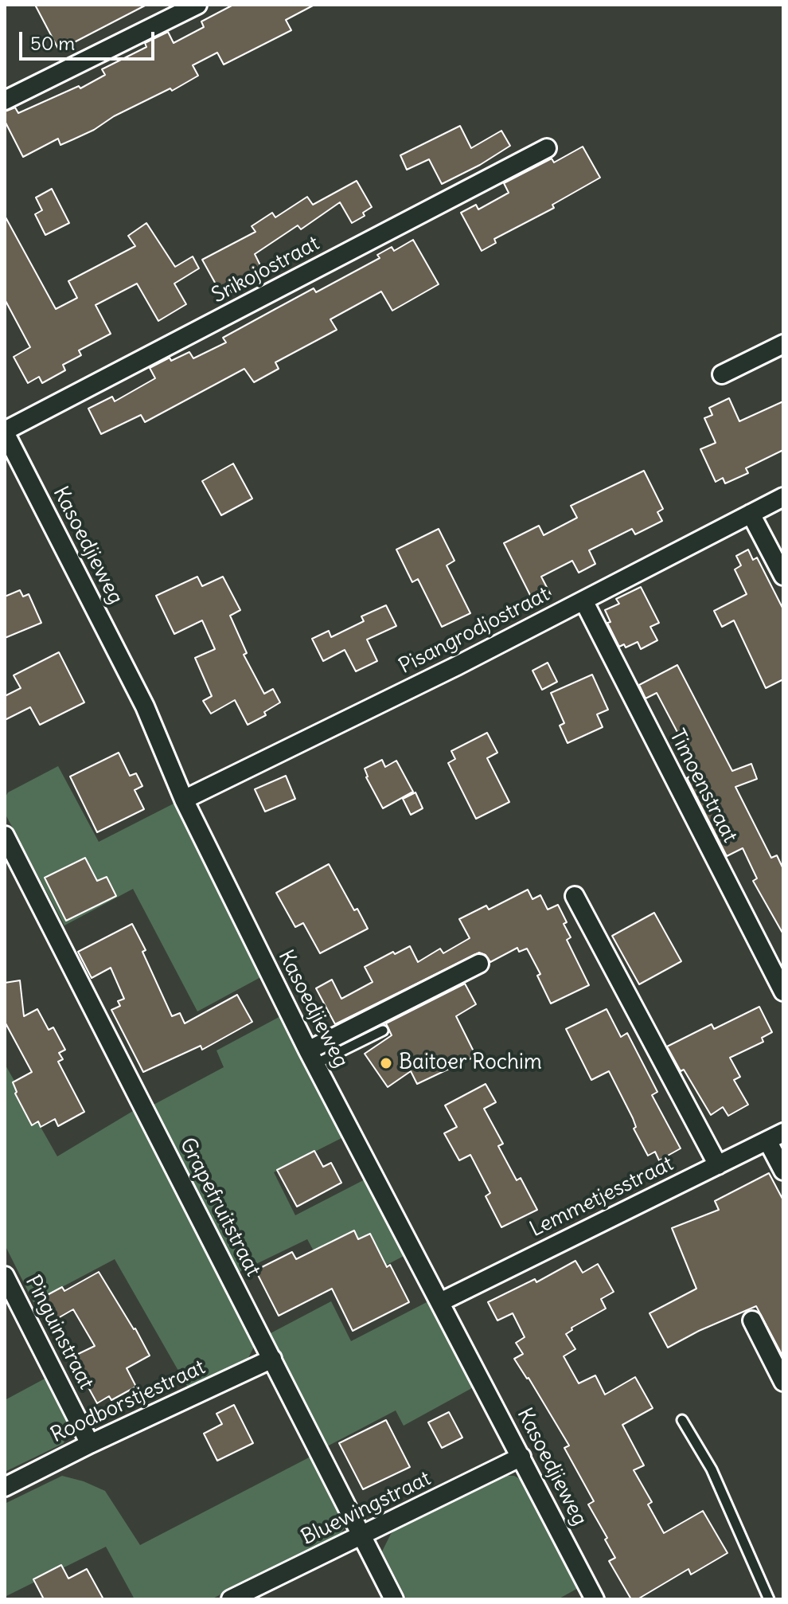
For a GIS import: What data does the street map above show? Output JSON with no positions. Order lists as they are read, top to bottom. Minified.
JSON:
{"streets":{"street":["Srikojostraat","Kasoedjieweg","Pisangrodjostraat","Timoenstraat","Lemmetjesstraat","Grapefruitstraat","Pinguinstraat","Roodborstjestraat","Bluewingstraat"]},"crossings":[["Srikojostraat","Kasoedjieweg"],["Kasoedjieweg","Pisangrodjostraat"],["Kasoedjieweg","Lemmetjesstraat"],["Kasoedjieweg","Bluewingstraat"],["Pisangrodjostraat","Timoenstraat"],["Grapefruitstraat","Roodborstjestraat"],["Grapefruitstraat","Bluewingstraat"],["Pinguinstraat","Roodborstjestraat"]],"places":["Baitoer Rochim"],"scale_bar":"50 m"}
